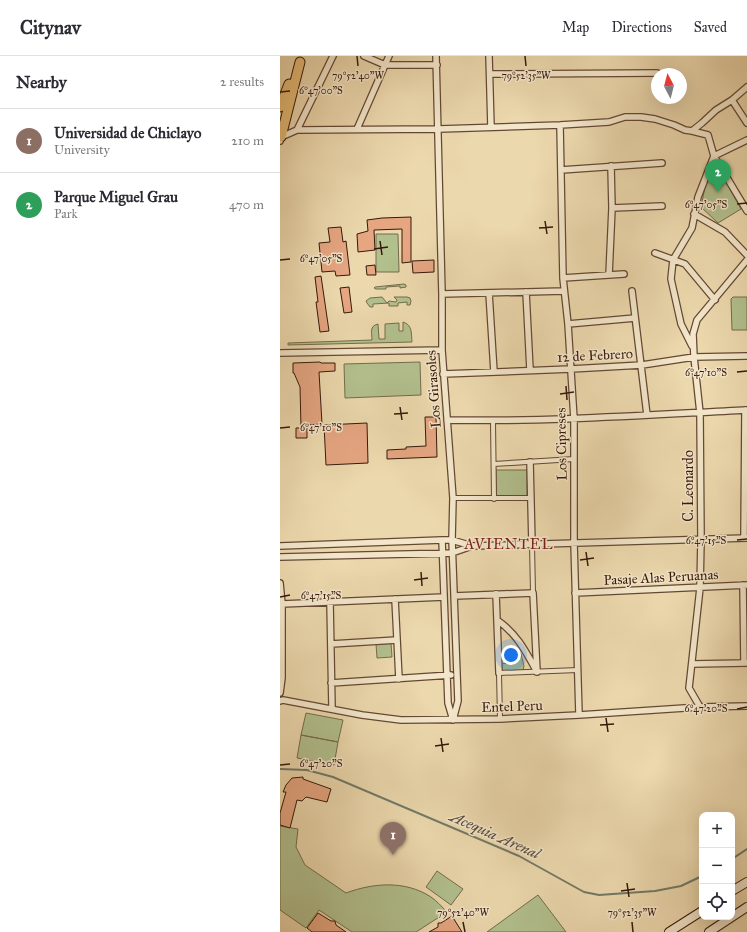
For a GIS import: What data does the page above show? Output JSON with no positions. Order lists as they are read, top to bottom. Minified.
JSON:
{"streets":{"street":["12 de Febrero","Los Girasoles","Los Cipreses","C. Leonardo","Pasaje Alas Peruanas","Entel Peru"]},"crossings":[["12 de Febrero","Los Girasoles"],["12 de Febrero","Los Cipreses"],["12 de Febrero","C. Leonardo"],["Los Girasoles","Entel Peru"],["Los Cipreses","Pasaje Alas Peruanas"],["Los Cipreses","Entel Peru"],["C. Leonardo","Pasaje Alas Peruanas"],["C. Leonardo","Entel Peru"]],"districts":["AVIENTEL"],"water":["Acequia Arenal"],"north":"top","page":{"header":"Citynav","nav":["Map","Directions","Saved"],"heading":["Nearby","2 results"],"list":[{"mark":"1","name":"Universidad de Chiclayo","note":"University","value":"210 m"},{"mark":"2","name":"Parque Miguel Grau","note":"Park","value":"470 m"}],"pins":["2","1"],"map_buttons":["+","−"]},"coordinates":["79°52'40\"W","79°52'35\"W","6°47'00\"S","6°47'05\"S","6°47'10\"S","6°47'15\"S","6°47'20\"S"]}
